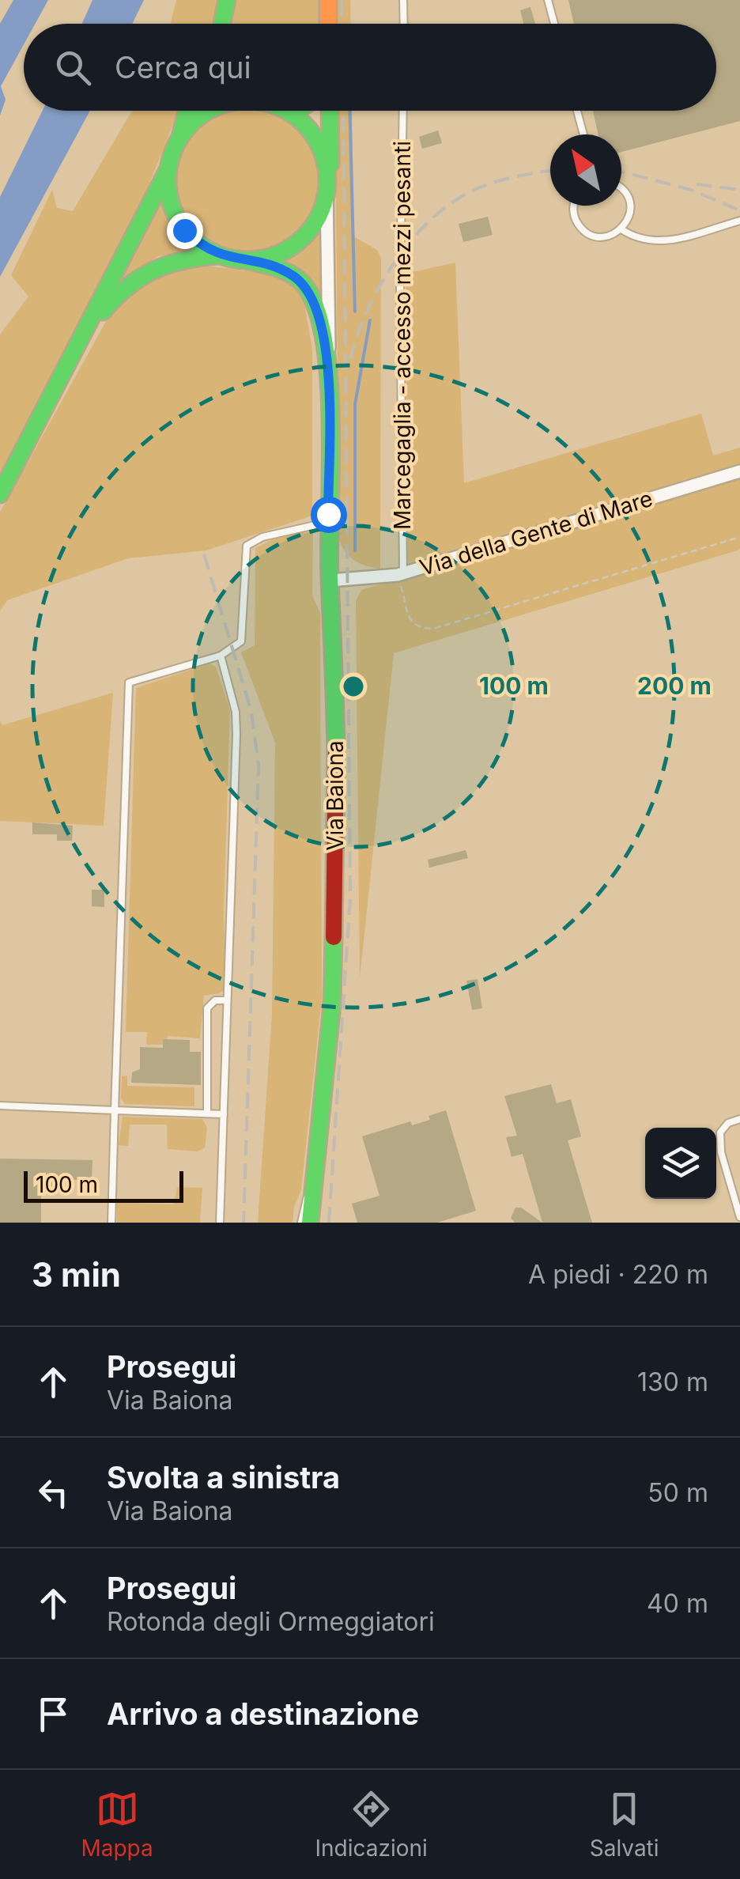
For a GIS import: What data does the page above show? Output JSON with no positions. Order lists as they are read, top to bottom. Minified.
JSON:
{"streets":{"main road":["Via Baiona"],"street":["Via della Gente di Mare"],"lane":["Marcegaglia - accesso mezzi pesanti"]},"crossings":[["Marcegaglia - accesso mezzi pesanti","Via della Gente di Mare"],["Via della Gente di Mare","Via Baiona"]],"scale_bar":"100 m","north":"top left","page":{"search":"Cerca qui","scale":"100 m","heading":["3 min","A piedi · 220 m"],"list":[["Prosegui","Via Baiona","130 m"],["Svolta a sinistra","Via Baiona","50 m"],["Prosegui","Rotonda degli Ormeggiatori","40 m"],"Arrivo a destinazione"],"nav":["Mappa","Indicazioni","Salvati"]},"rings":["100 m","200 m"]}
